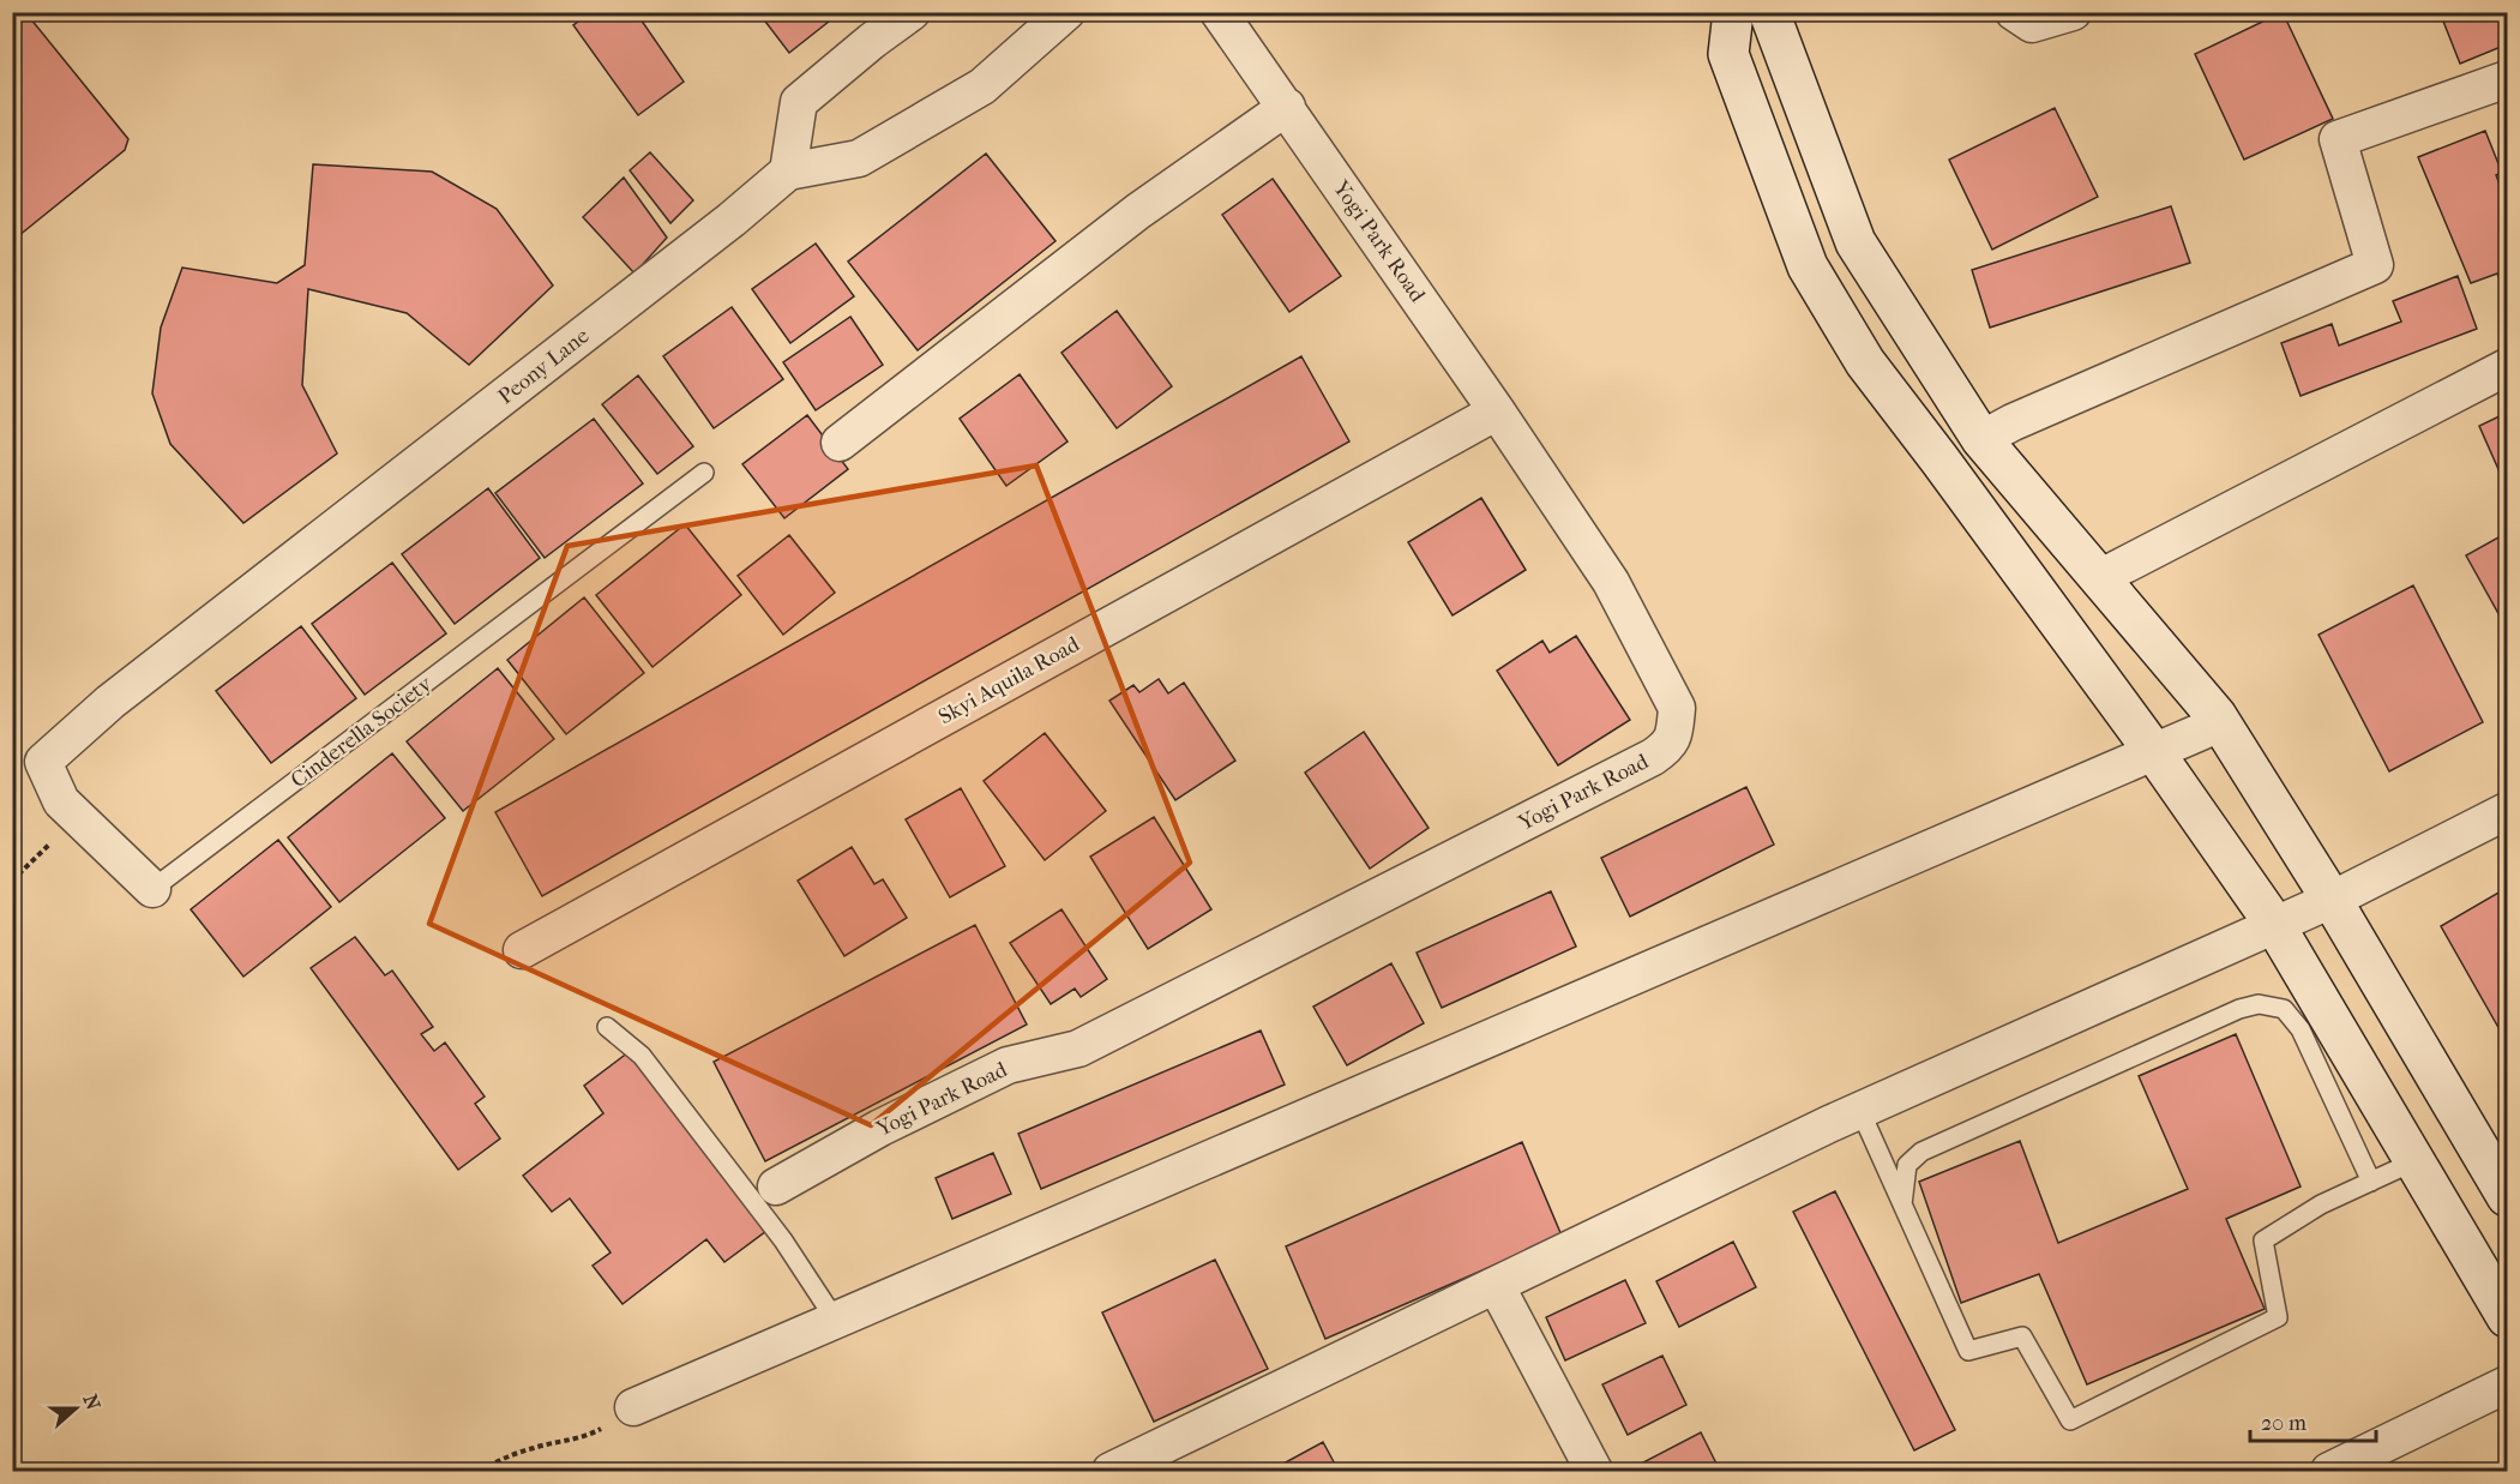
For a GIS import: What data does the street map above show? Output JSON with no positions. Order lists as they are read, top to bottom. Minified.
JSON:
{"streets":{"street":["Yogi Park Road","Peony Lane","Skyi Aquila Road","Cinderella Society"]},"crossings":[["Yogi Park Road","Skyi Aquila Road"],["Peony Lane","Cinderella Society"]],"scale_bar":"20 m","north":"right"}
